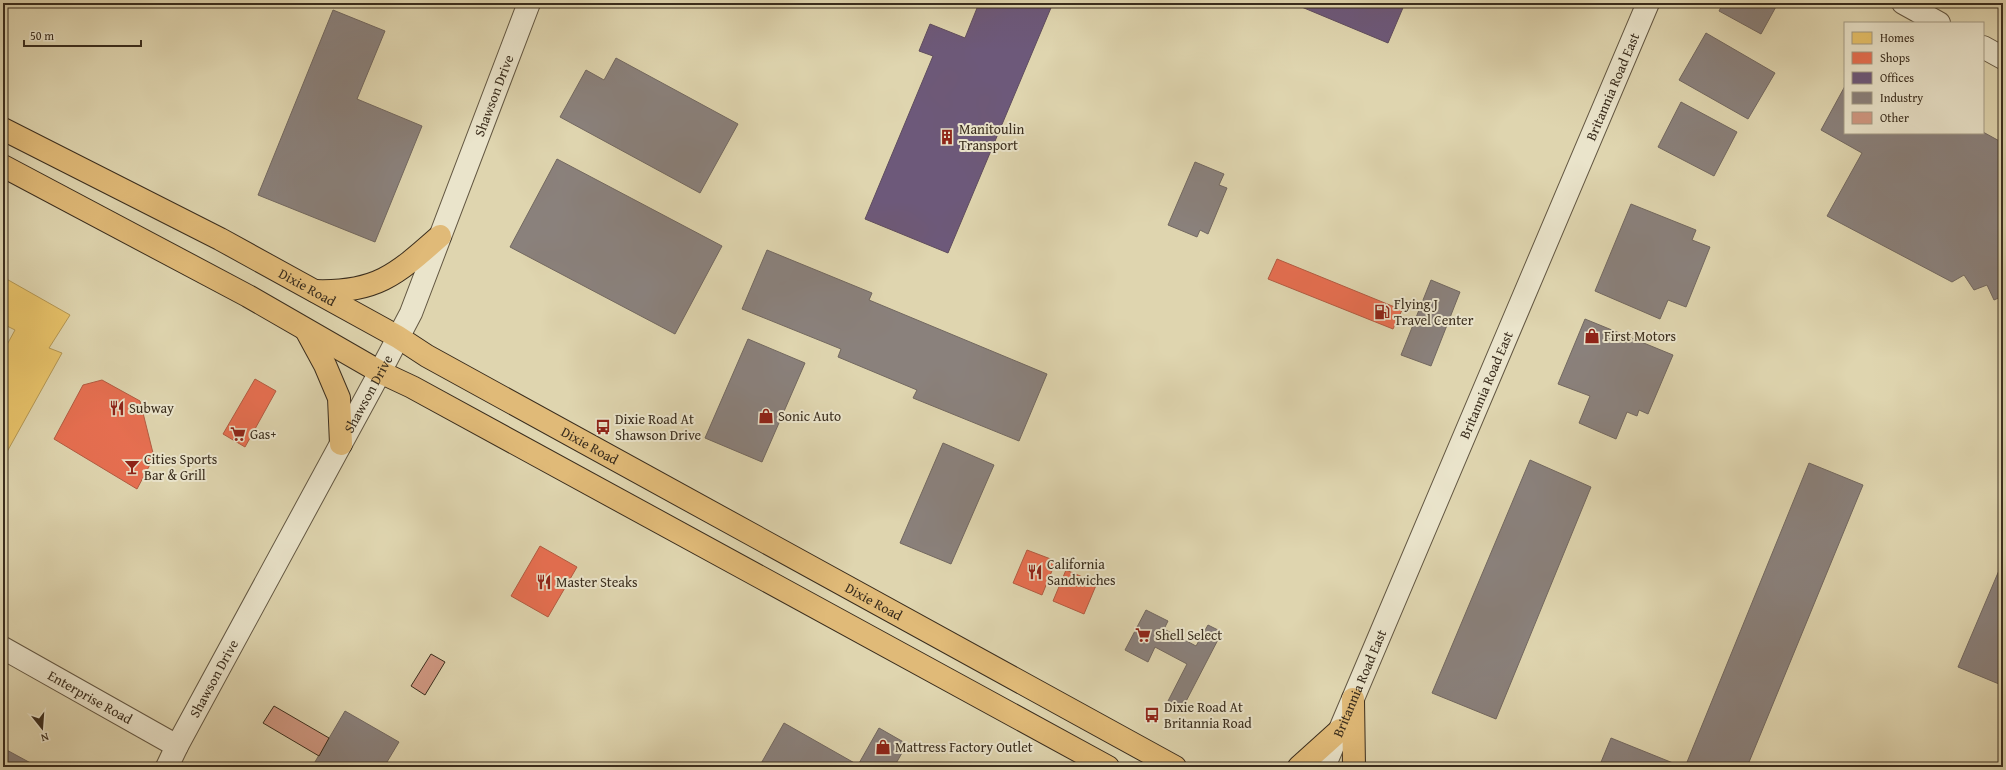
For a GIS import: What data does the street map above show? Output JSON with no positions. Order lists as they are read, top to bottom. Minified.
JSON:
{"streets":{"main road":["Dixie Road"],"street":["Britannia Road East","Shawson Drive","Enterprise Road"]},"crossings":[["Shawson Drive","Dixie Road"],["Shawson Drive","Enterprise Road"]],"places":{"building":["Manitoulin Transport"],"fuel station":["Flying J Travel Center"],"shop":["First Motors","Sonic Auto","Mattress Factory Outlet"],"restaurant":["Subway","California Sandwiches","Master Steaks"],"bus stop":["Dixie Road At Shawson Drive","Dixie Road At Britannia Road"],"supermarket":["Gas+","Shell Select"],"bar":["Cities Sports Bar & Grill"]},"legend":["Homes","Shops","Offices","Industry","Other"],"scale_bar":"50 m","north":"bottom"}
